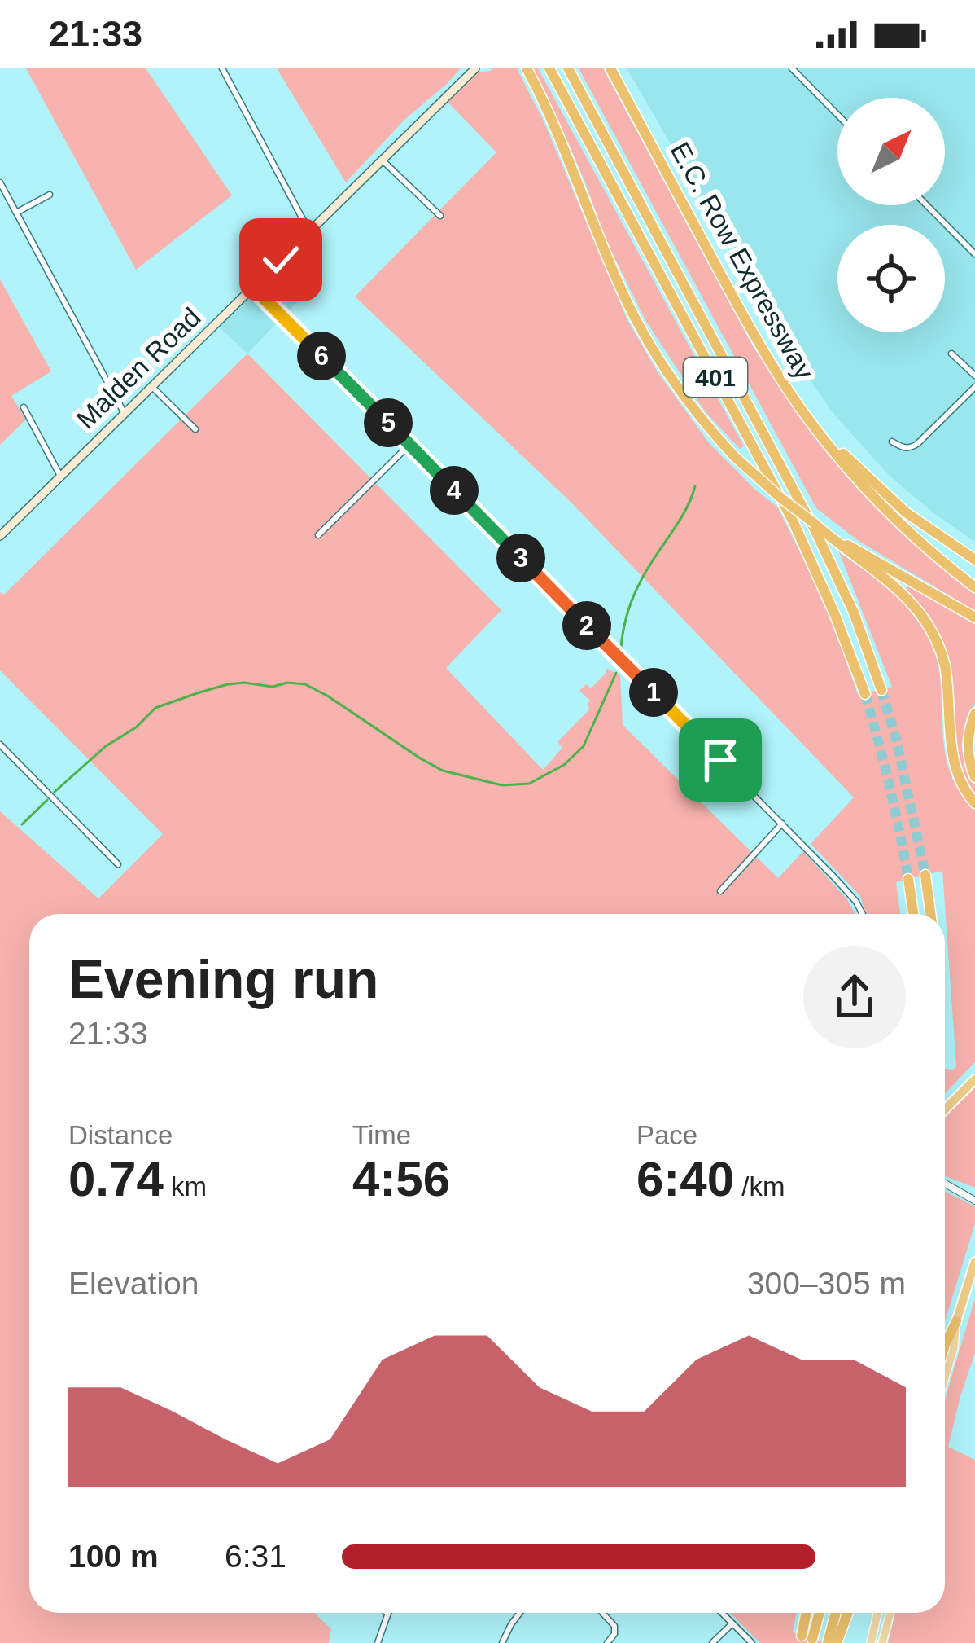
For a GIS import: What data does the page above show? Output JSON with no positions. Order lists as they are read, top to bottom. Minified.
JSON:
{"streets":{"highway":["E.C. Row Expressway","401"],"main road":["Malden Road"]},"north":"top right","page":{"status":"21:33","pins":["6","5","4","3","2","1"],"heading":["Evening run","21:33"],"stats":[["Distance","0.74 km"],["Time","4:56"],["Pace","6:40 /km"]],"chart":["Elevation","300–305 m"],"list":[{"name":"100 m","note":"6:31"}]}}
